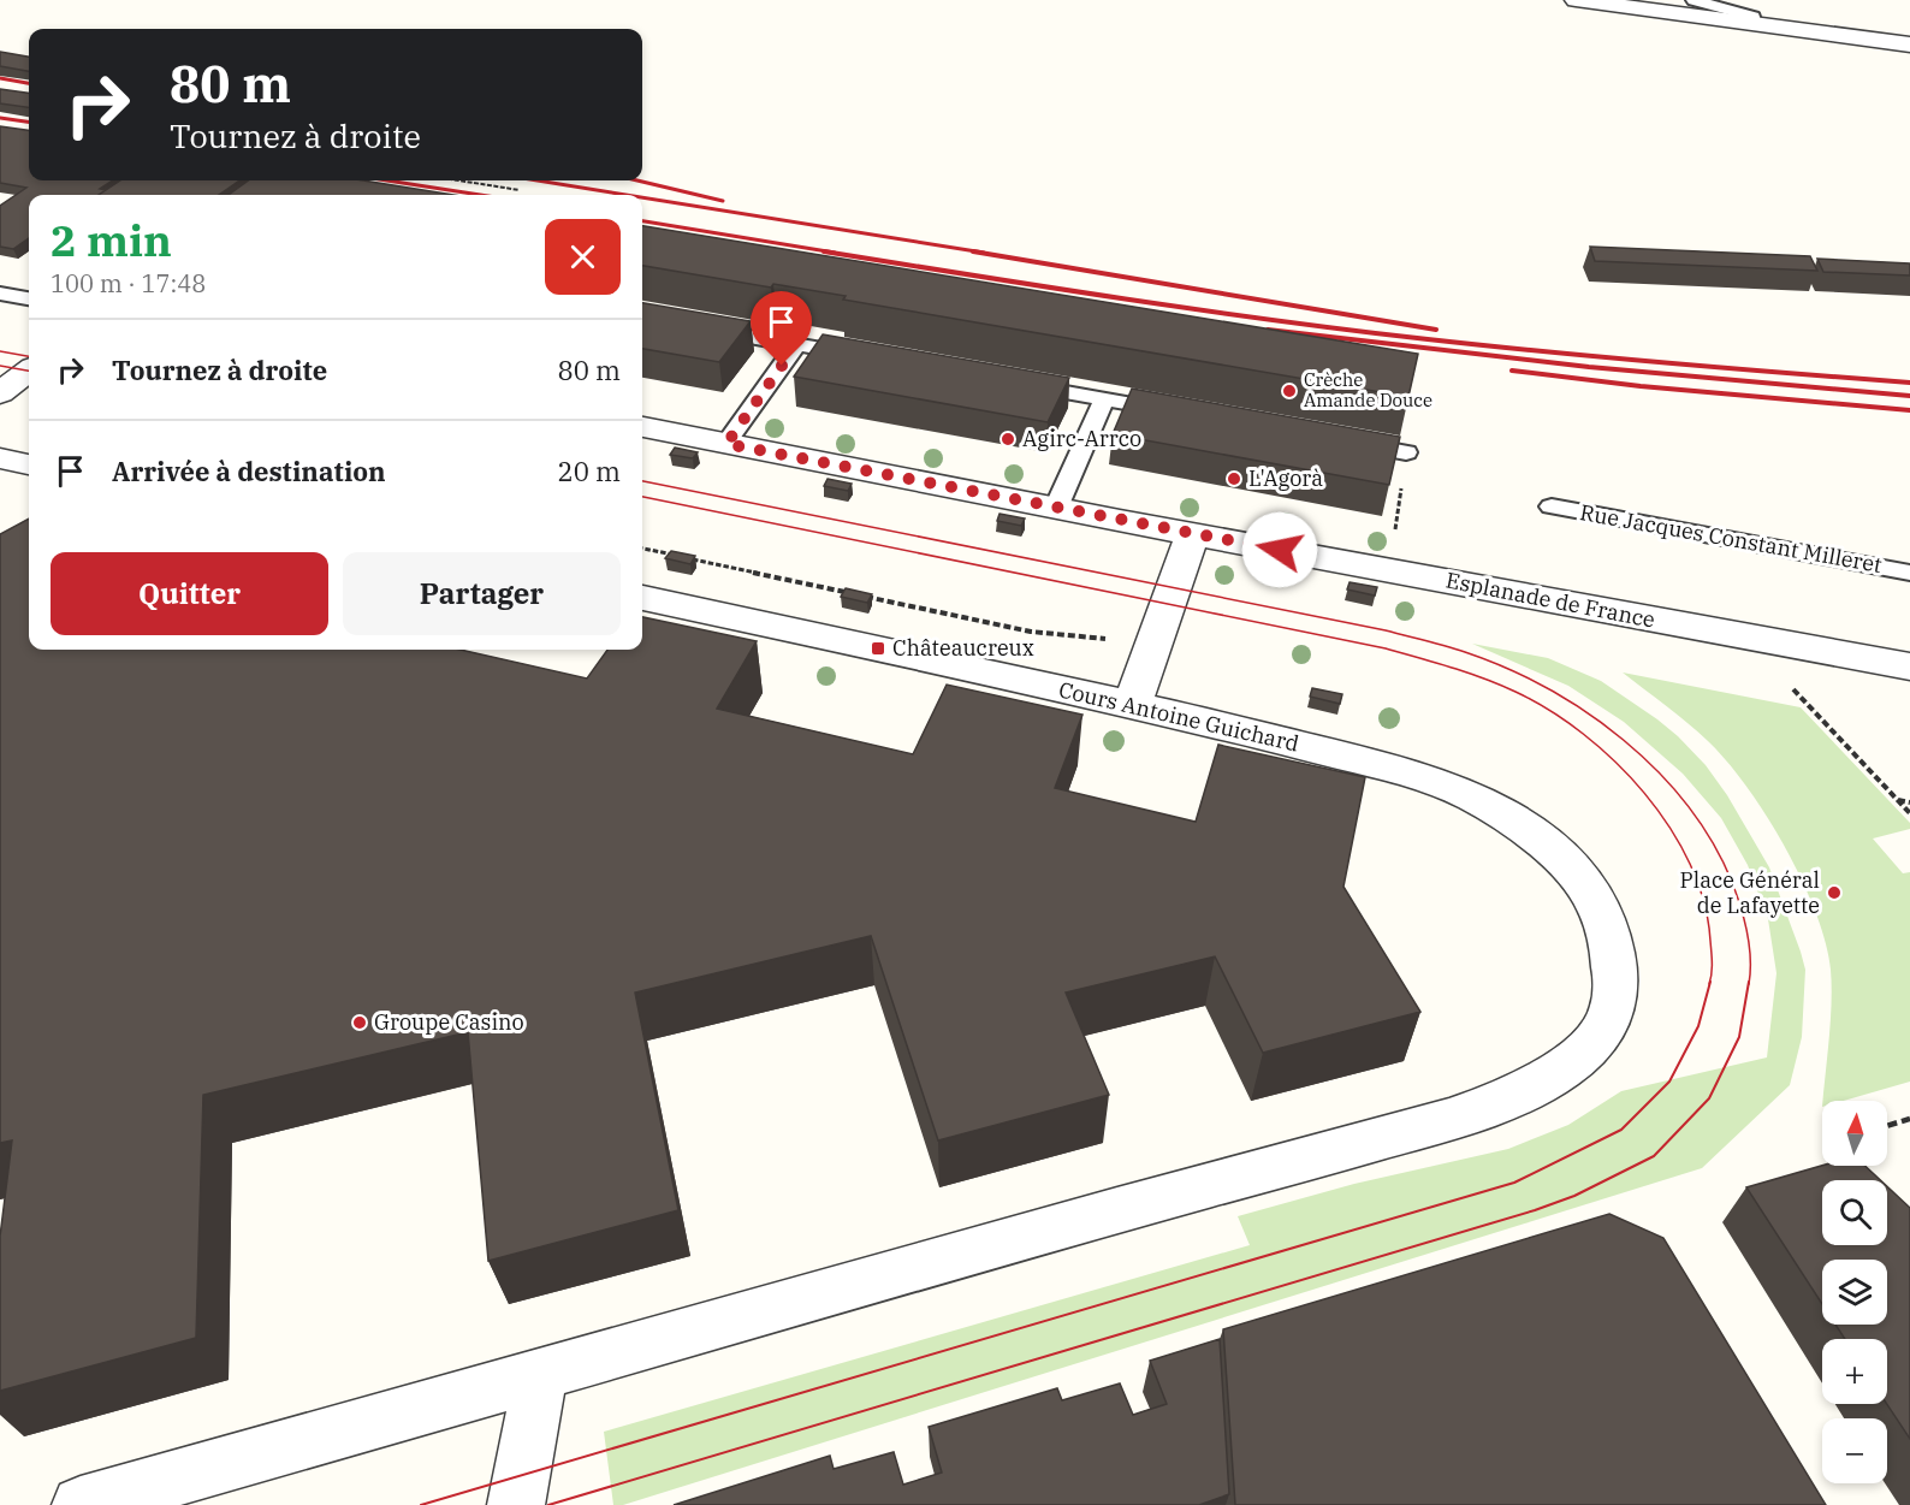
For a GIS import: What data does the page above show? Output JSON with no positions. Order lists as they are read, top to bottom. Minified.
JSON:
{"streets":{"street":["Esplanade de France","Cours Antoine Guichard"],"lane":["Rue Jacques Constant Milleret"]},"places":{"other":["Crèche Amande Douce","Agirc-Arrco","L'Agorà","Place Général de Lafayette","Groupe Casino"],"transit":["Châteaucreux"]},"north":"top","page":{"turn":["80 m","Tournez à droite"],"heading":["2 min","100 m · 17:48"],"list":[{"name":"Tournez à droite","value":"80 m"},{"name":"Arrivée à destination","value":"20 m"}],"buttons":["Quitter","Partager"],"map_buttons":["+","−"]}}
